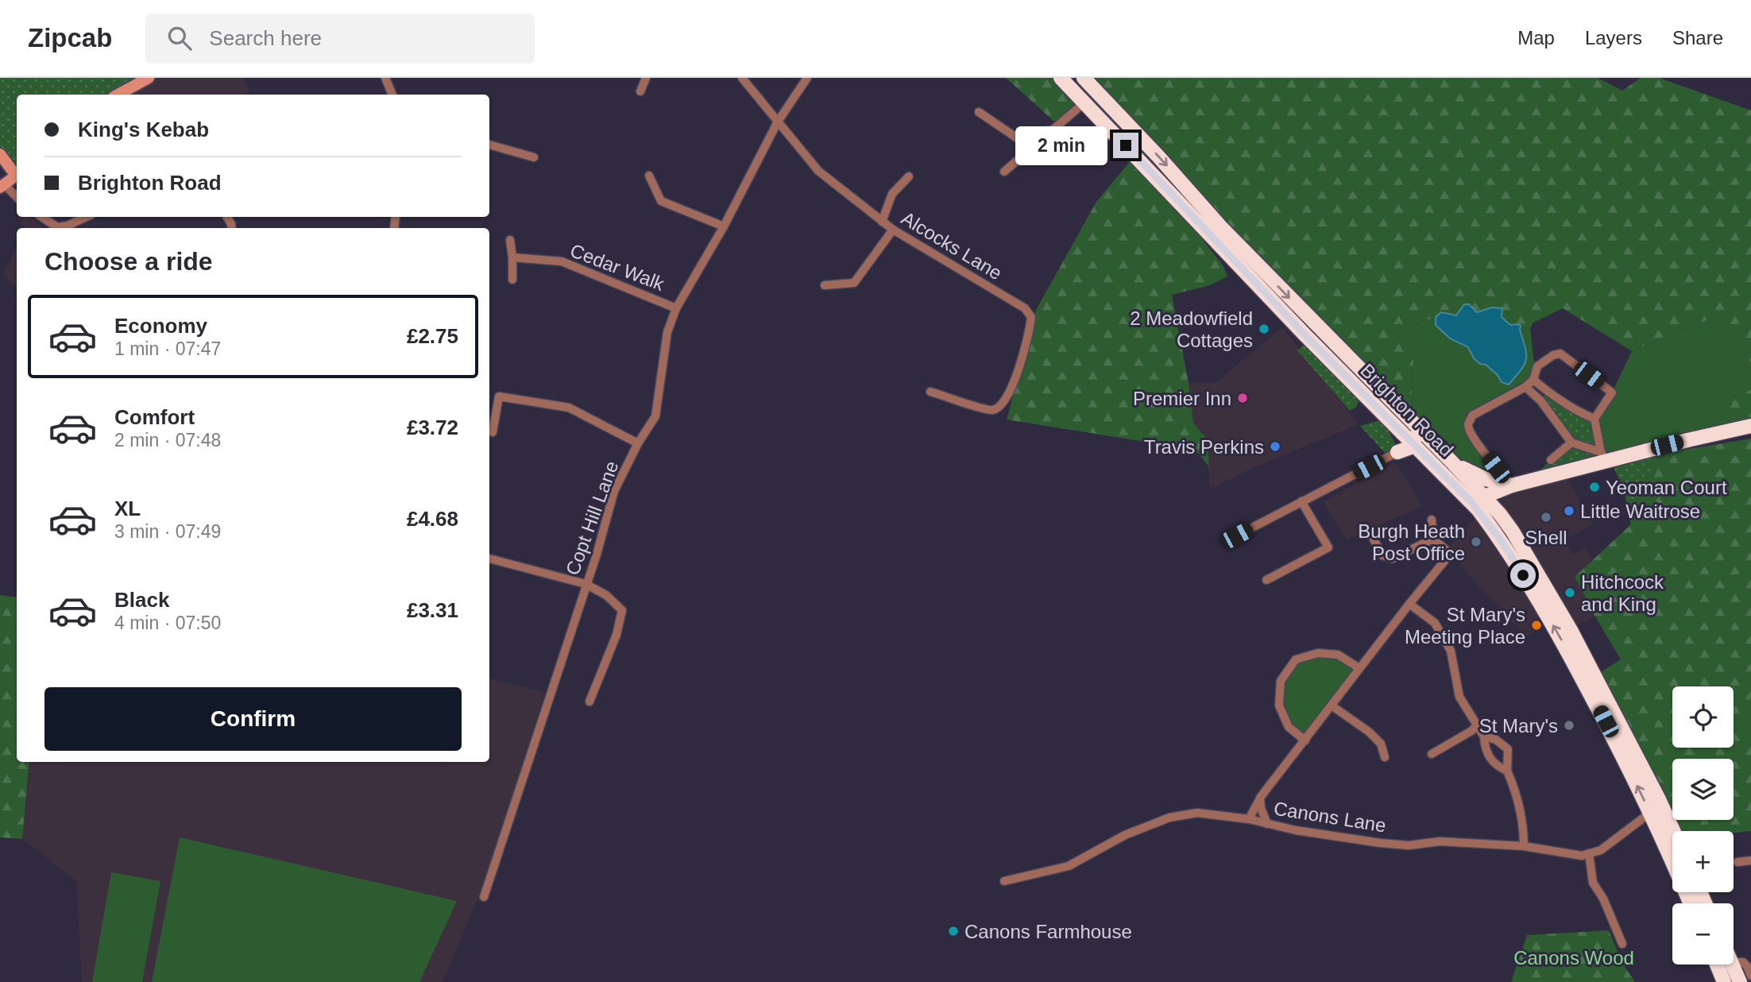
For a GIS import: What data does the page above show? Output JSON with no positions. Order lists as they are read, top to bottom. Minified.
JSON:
{"streets":{"highway":["Brighton Road"],"street":["Alcocks Lane","Cedar Walk","Copt Hill Lane","Canons Lane"]},"crossings":[["Alcocks Lane","Copt Hill Lane"],["Cedar Walk","Copt Hill Lane"],["Brighton Road","Canons Lane"]],"parks":["Canons Wood"],"places":["2 Meadowfield Cottages","Premier Inn","Travis Perkins","Yeoman Court","Little Waitrose","Shell","Burgh Heath Post Office","Hitchcock and King","St Mary's Meeting Place","St Mary's","Canons Farmhouse"],"page":{"header":"Zipcab","search":"Search here","nav":["Map","Layers","Share"],"banner":["King's Kebab","Brighton Road"],"bubble":"2 min","heading":"Choose a ride","list":[{"name":"Economy","note":"1 min · 07:47","value":"£2.75"},{"name":"Comfort","note":"2 min · 07:48","value":"£3.72"},{"name":"XL","note":"3 min · 07:49","value":"£4.68"},{"name":"Black","note":"4 min · 07:50","value":"£3.31"}],"buttons":"Confirm","map_buttons":["+","−"]}}
